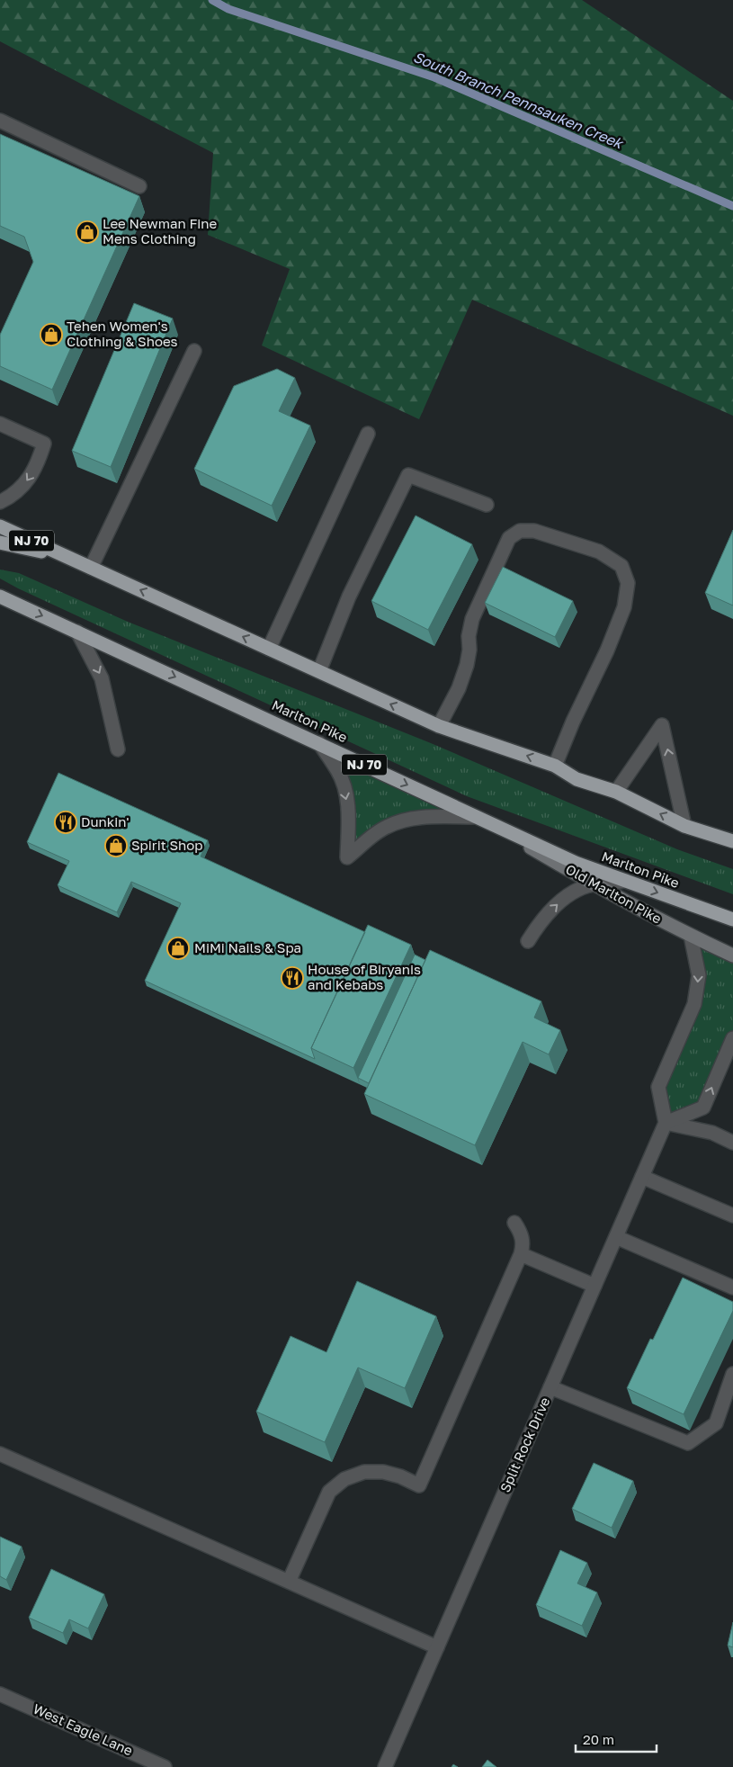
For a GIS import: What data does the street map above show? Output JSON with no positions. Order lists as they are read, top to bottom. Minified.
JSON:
{"streets":{"highway":["NJ 70","Marlton Pike"],"street":["Old Marlton Pike","Split Rock Drive","West Eagle Lane"]},"crossings":[["Marlton Pike","Old Marlton Pike"]],"water":["South Branch Pennsauken Creek"],"places":{"shop":["Lee Newman Fine Mens Clothing","Tehen Women's Clothing & Shoes","Spirit Shop","MiMi Nails & Spa"],"restaurant":["Dunkin'","House of Biryanis and Kebabs"]},"scale_bar":"20 m"}
